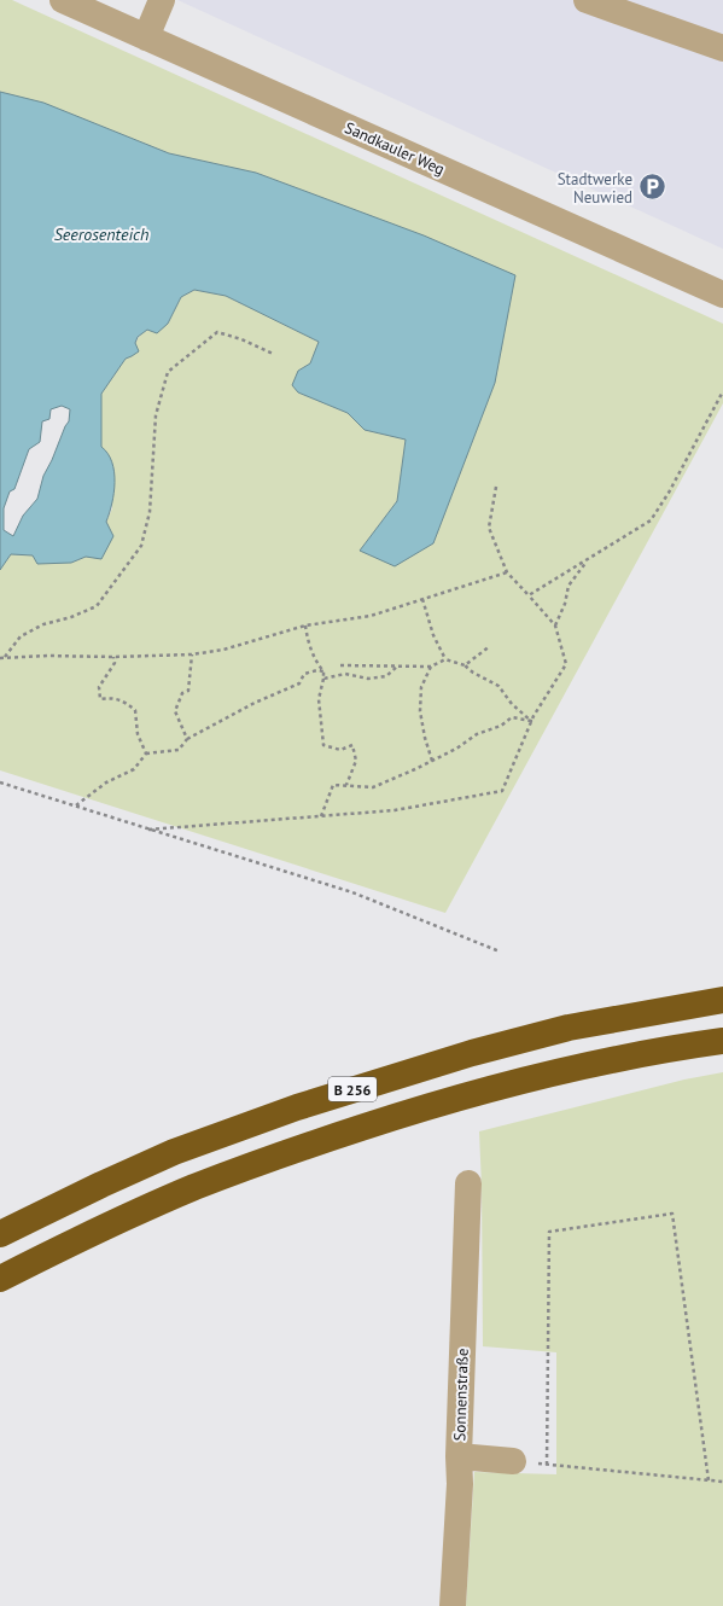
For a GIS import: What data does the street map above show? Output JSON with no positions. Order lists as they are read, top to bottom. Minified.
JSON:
{"streets":{"highway":["B 256"],"street":["Sandkauler Weg","Sonnenstraße"]},"water":["Seerosenteich"],"places":{"parking":["Stadtwerke Neuwied"]}}
